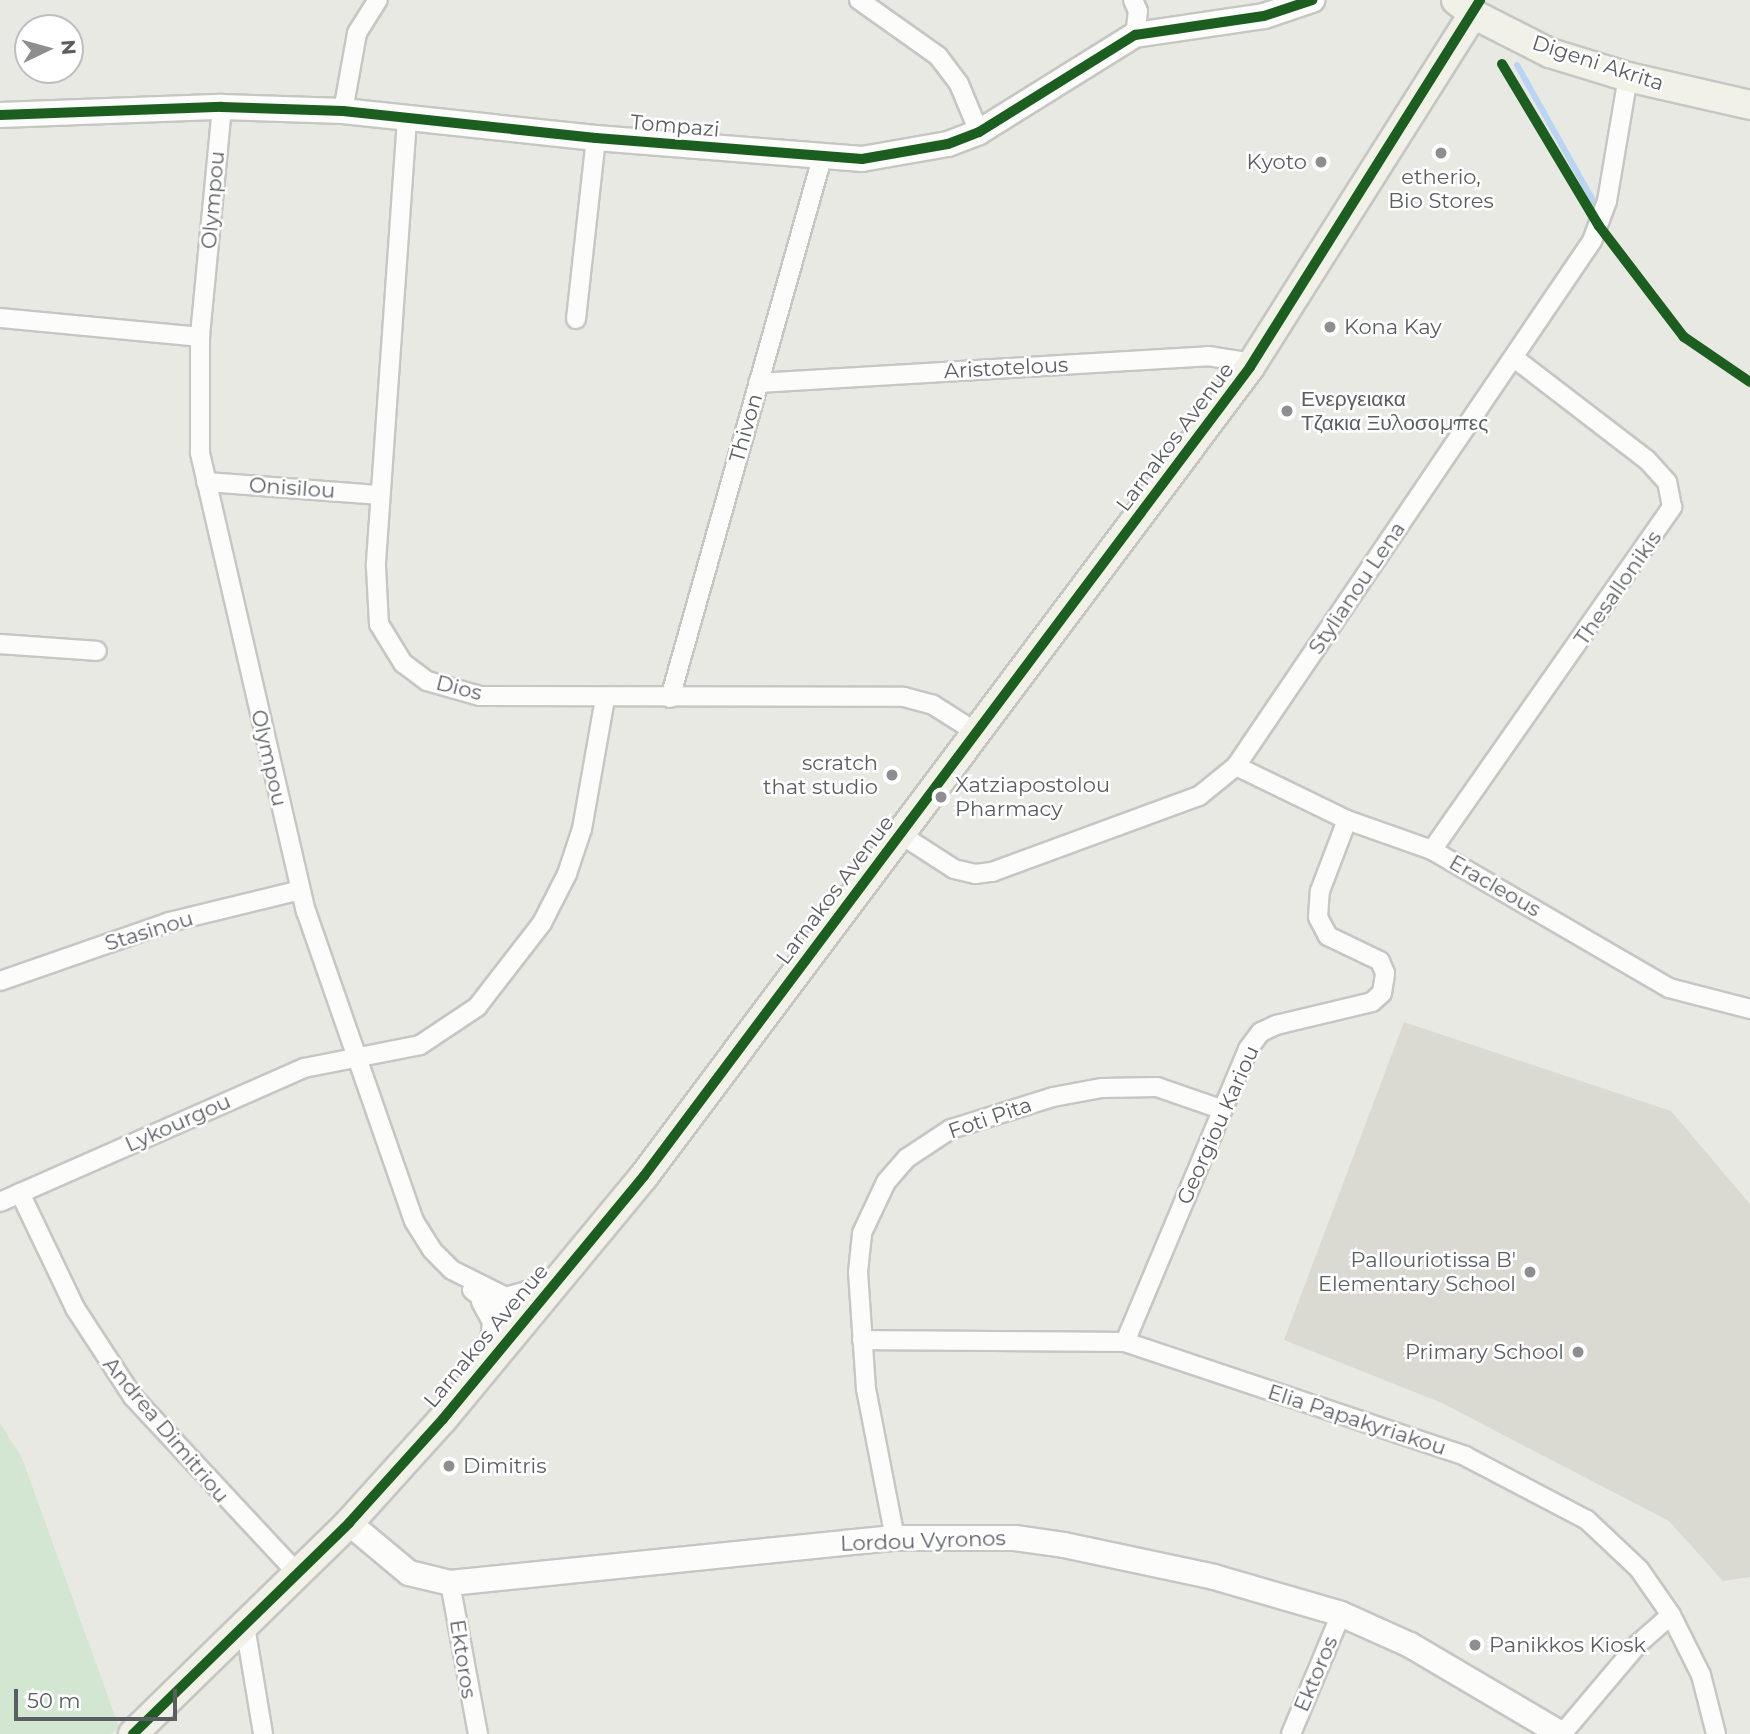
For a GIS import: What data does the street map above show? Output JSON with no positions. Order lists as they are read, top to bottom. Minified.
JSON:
{"streets":{"main road":["Digeni Akrita","Larnakos Avenue"],"street":["Tompazi","Olympou","Aristotelous","Thivon","Onisilou","Stylianou Lena","Thesallonikis","Dios","Eracleous","Stasinou","Foti Pita","Lykourgou","Georgiou Kariou","Elia Papakyriakou","Andrea Dimitriou","Lordou Vyronos","Ektoros"]},"crossings":[["Digeni Akrita","Larnakos Avenue"],["Digeni Akrita","Stylianou Lena"],["Tompazi","Olympou"],["Tompazi","Thivon"],["Tompazi","Dios"],["Olympou","Larnakos Avenue"],["Olympou","Onisilou"],["Olympou","Stasinou"],["Olympou","Lykourgou"],["Aristotelous","Thivon"],["Aristotelous","Larnakos Avenue"],["Thivon","Dios"],["Larnakos Avenue","Stylianou Lena"],["Larnakos Avenue","Dios"],["Larnakos Avenue","Andrea Dimitriou"],["Larnakos Avenue","Lordou Vyronos"],["Onisilou","Dios"],["Stylianou Lena","Thesallonikis"],["Stylianou Lena","Eracleous"],["Thesallonikis","Eracleous"],["Dios","Lykourgou"],["Eracleous","Georgiou Kariou"],["Foti Pita","Georgiou Kariou"],["Foti Pita","Elia Papakyriakou"],["Foti Pita","Lordou Vyronos"],["Lykourgou","Andrea Dimitriou"],["Georgiou Kariou","Elia Papakyriakou"],["Lordou Vyronos","Ektoros"]],"places":["etherio, Bio Stores","Kyoto","Kona Kay","Ενεργειακα Τζακια Ξυλοσομπες","scratch that studio","Xatziapostolou Pharmacy","Pallouriotissa B' Elementary School","Primary School","Dimitris","Panikkos Kiosk"],"scale_bar":"50 m","north":"right"}
